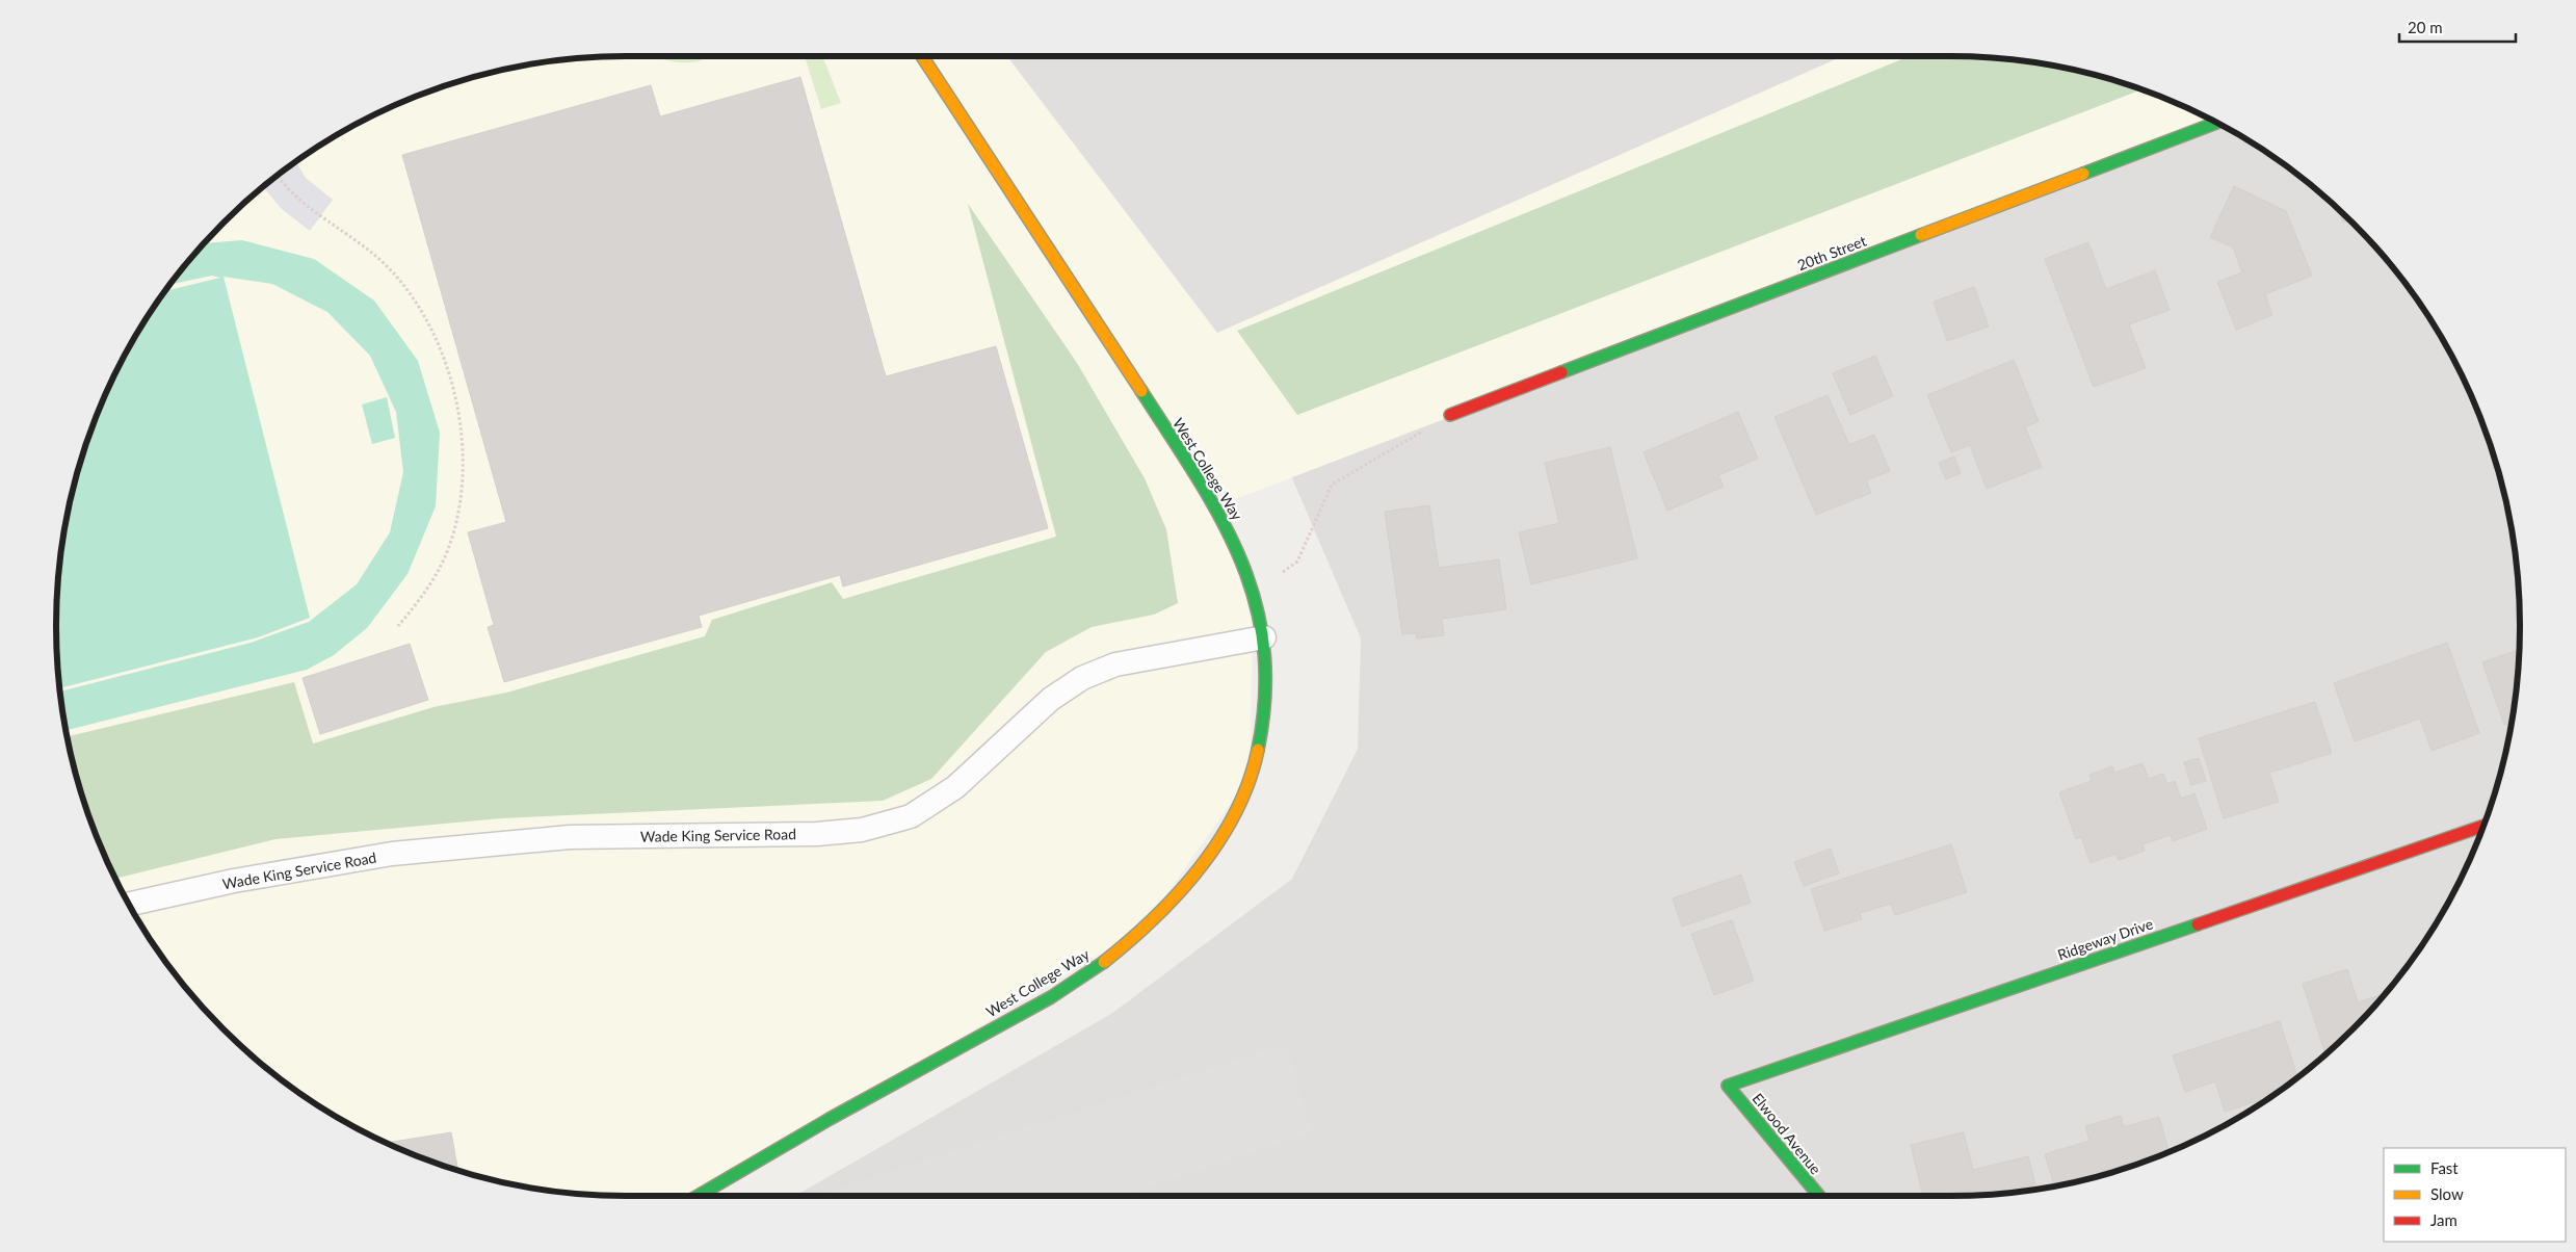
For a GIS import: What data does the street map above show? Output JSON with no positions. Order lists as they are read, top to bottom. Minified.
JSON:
{"streets":{"street":["20th Street","West College Way","Ridgeway Drive","Elwood Avenue"],"lane":["Wade King Service Road"]},"crossings":[["West College Way","Wade King Service Road"],["Ridgeway Drive","Elwood Avenue"]],"legend":["Fast","Slow","Jam"],"scale_bar":"20 m"}
